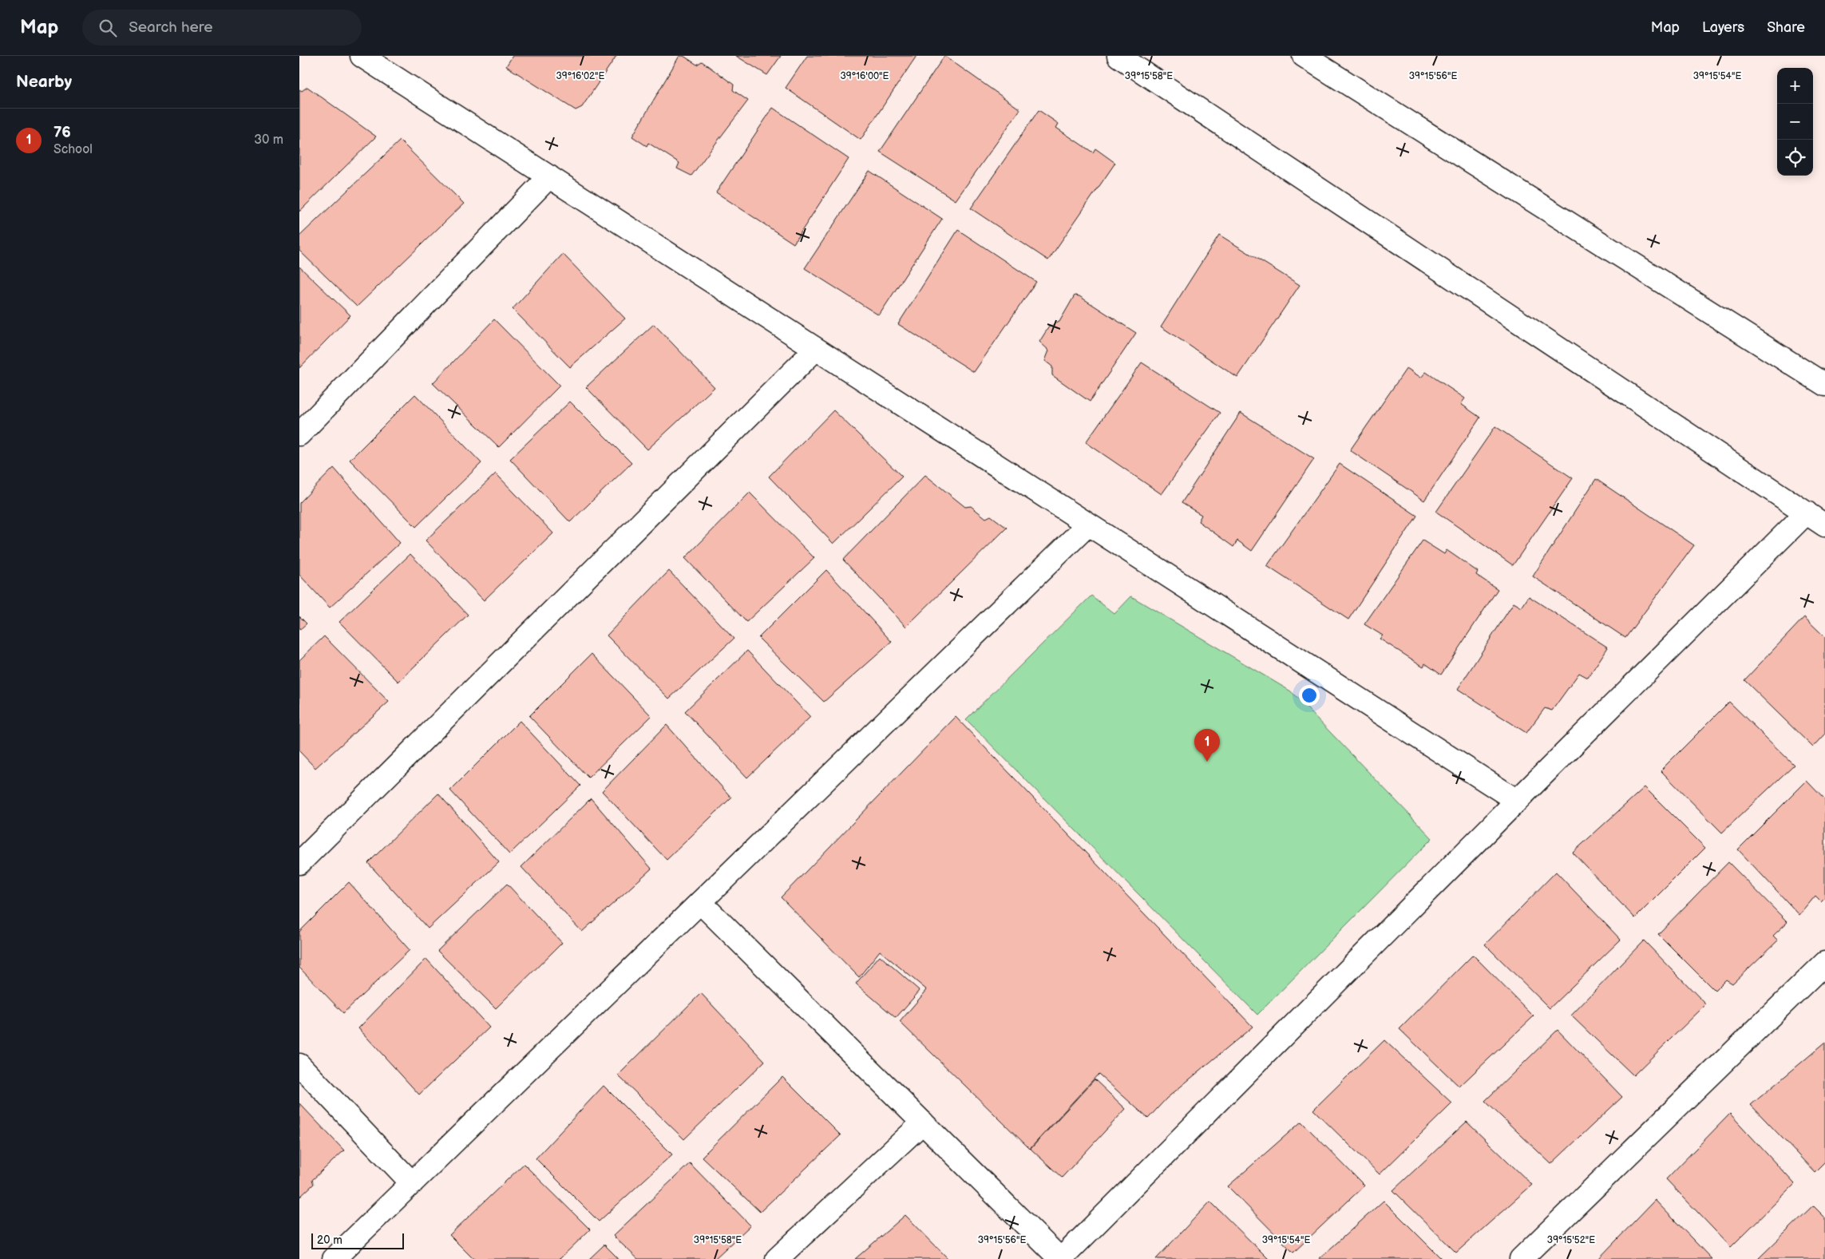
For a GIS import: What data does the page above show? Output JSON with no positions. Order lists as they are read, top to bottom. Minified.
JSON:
{"scale_bar":"20 m","page":{"header":"Map","search":"Search here","nav":["Map","Layers","Share"],"heading":"Nearby","map_buttons":["+","−"],"list":[{"mark":"1","name":"76","note":"School","value":"30 m"}],"pins":"1","scale":"20 m"},"coordinates":["39°15'58\"E","39°15'54\"E","39°16'02\"E","39°16'00\"E","39°15'56\"E","39°15'52\"E"]}
